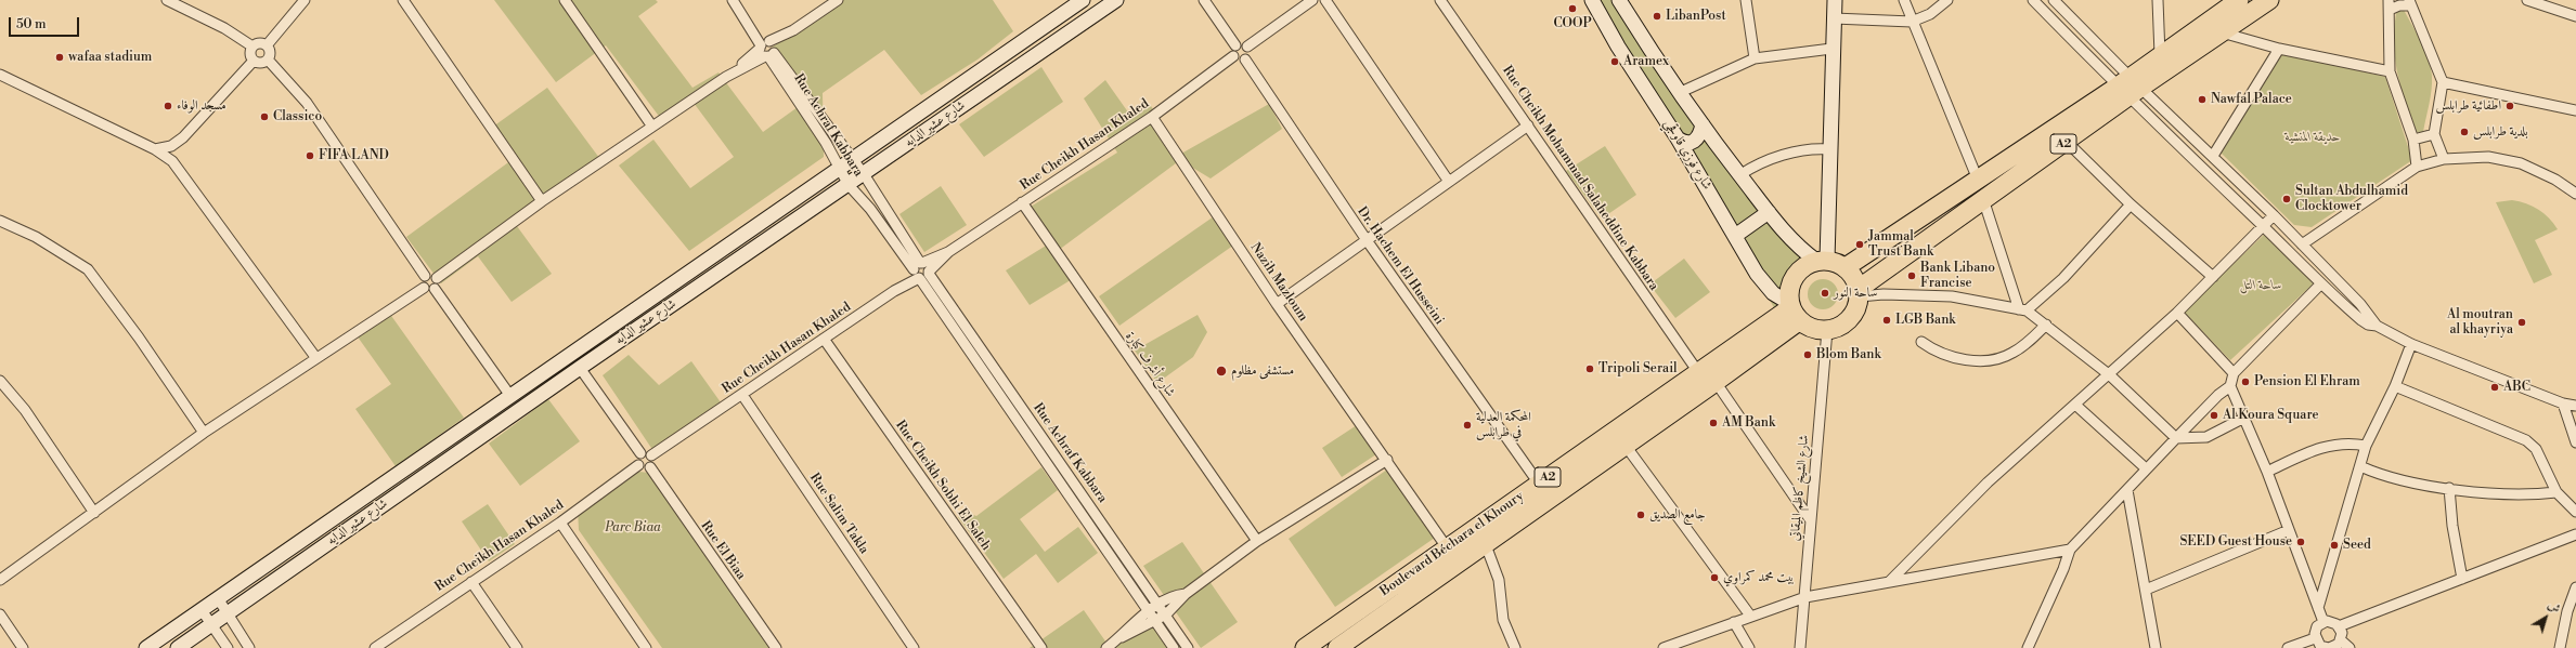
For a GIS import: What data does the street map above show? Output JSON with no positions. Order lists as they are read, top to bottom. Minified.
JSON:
{"streets":{"highway":["A2","Boulevard Béchara el Khoury"],"street":["شارع عشير الدايه","Rue Achraf Kabbara","Rue Cheikh Hasan Khaled","شارع فوزي قاوقجي","Rue Cheikh Mohammad Salaheddine Kabbara","Dr. Hachem El Husseini","Nazih Mazloum","شارع أشرف كبارة","Rue Cheikh Sobhi El Saleh","شارع الشيخ كاظم الميقاتي","Rue Salim Takla","Rue El Biaa"]},"crossings":[["شارع عشير الدايه","Rue Achraf Kabbara"],["Rue Achraf Kabbara","Rue Cheikh Hasan Khaled"],["A2","شارع فوزي قاوقجي"],["A2","شارع الشيخ كاظم الميقاتي"],["A2","Boulevard Béchara el Khoury"],["Rue Cheikh Hasan Khaled","Dr. Hachem El Husseini"],["Rue Cheikh Hasan Khaled","Nazih Mazloum"],["Rue Cheikh Hasan Khaled","شارع أشرف كبارة"],["Rue Cheikh Hasan Khaled","Rue Cheikh Sobhi El Saleh"],["Rue Cheikh Hasan Khaled","Rue Salim Takla"],["Rue Cheikh Hasan Khaled","Rue El Biaa"],["شارع فوزي قاوقجي","شارع الشيخ كاظم الميقاتي"],["شارع فوزي قاوقجي","Boulevard Béchara el Khoury"],["Rue Cheikh Mohammad Salaheddine Kabbara","Boulevard Béchara el Khoury"],["Dr. Hachem El Husseini","Boulevard Béchara el Khoury"],["Nazih Mazloum","Boulevard Béchara el Khoury"],["شارع الشيخ كاظم الميقاتي","Boulevard Béchara el Khoury"]],"parks":["حديقة المنشية","ساحة التل","Parc Biaa"],"places":["COOP","LibanPost","wafaa stadium","Aramex","Nawfal Palace","مسجد الوفاء","اطفائية طرابلس","Classico","بلدية طرابلس","FIFA LAND","Sultan Abdulhamid Clocktower","Jammal Trust Bank","Bank Libano Francise","ساحة النور","LGB Bank","Al moutran al khayriya","Blom Bank","Tripoli Serail","مستشفى مظلوم","Pension El Ehram","ABC","Al Koura Square","AM Bank","المحكمة العدلية في طرابلس","جامع الصديق","SEED Guest House","Seed","بيت محمد كمراوي"],"scale_bar":"50 m","north":"top right"}
